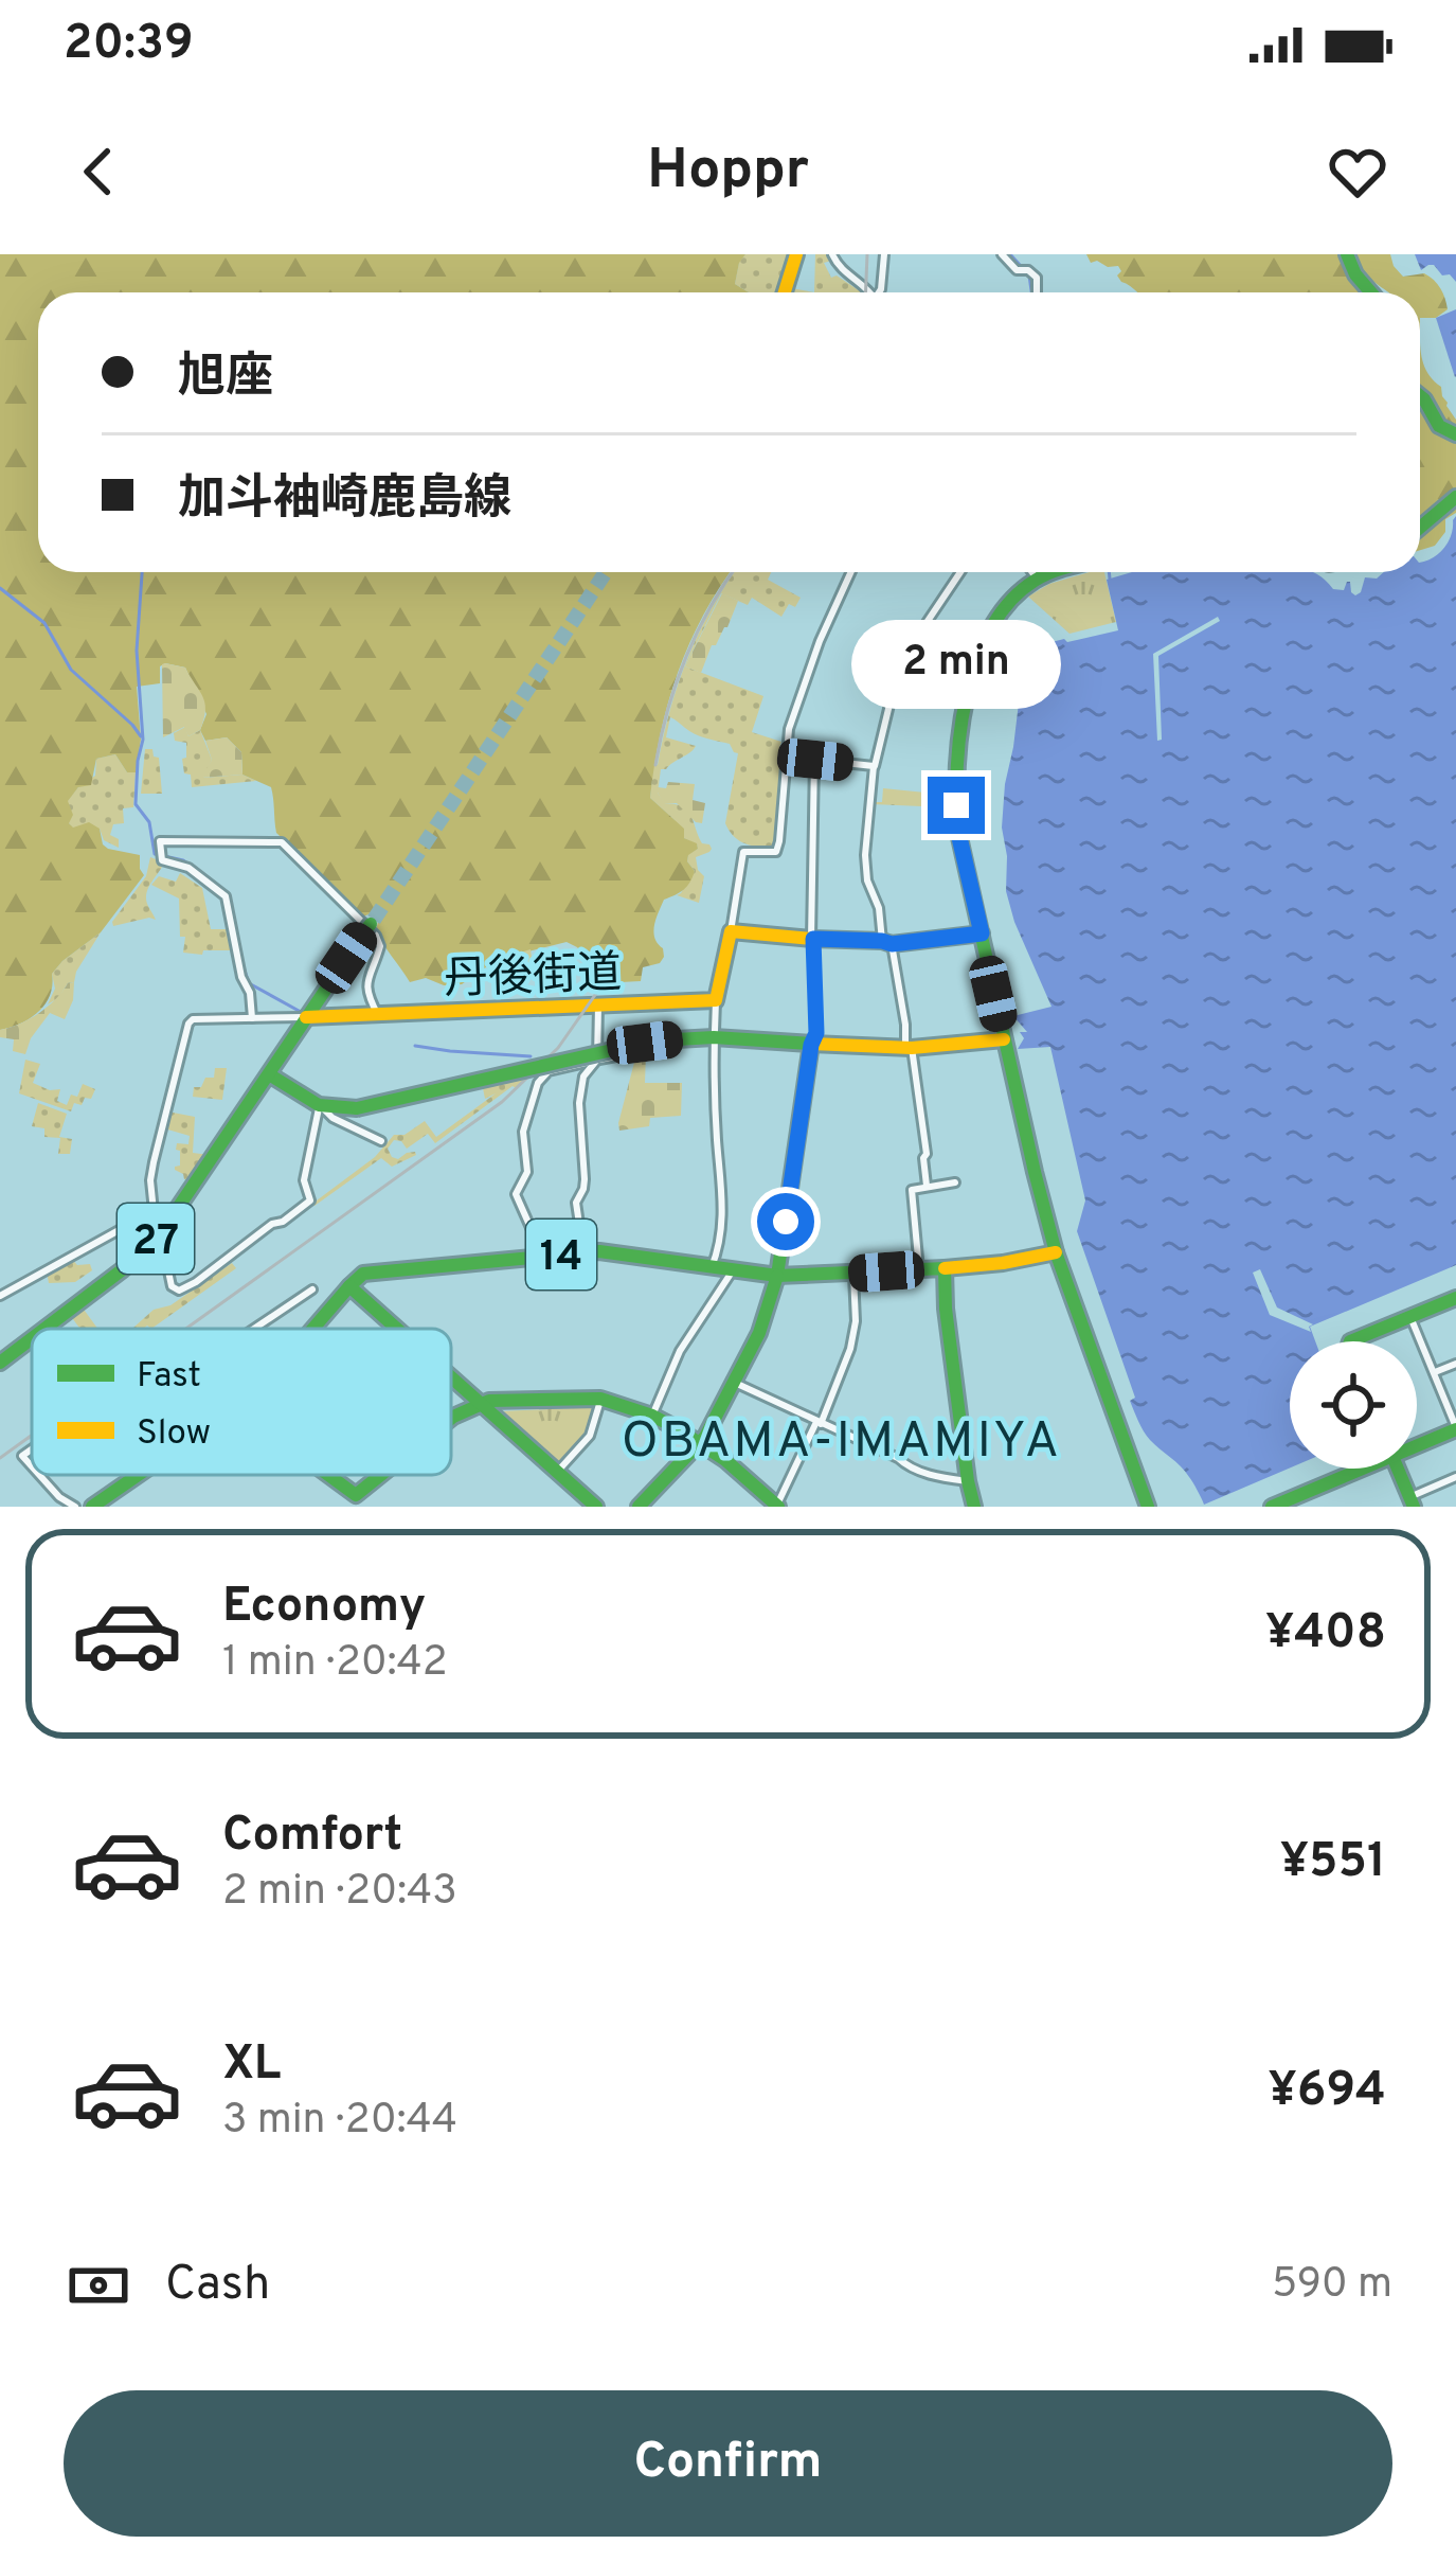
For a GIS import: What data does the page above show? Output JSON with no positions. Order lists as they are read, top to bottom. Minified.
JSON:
{"streets":{"main road":["丹後街道","27","14"]},"crossings":[["丹後街道","27"]],"districts":["OBAMA-IMAMIYA"],"legend":["Fast","Slow"],"page":{"status":"20:39","header":"Hoppr","banner":["旭座","加斗袖崎鹿島線"],"bubble":"2 min","list":[{"name":"Economy","note":"1 min · 20:42","value":"¥408"},{"name":"Comfort","note":"2 min · 20:43","value":"¥551"},{"name":"XL","note":"3 min · 20:44","value":"¥694"}],"pay":["Cash","590 m"],"buttons":"Confirm"}}
